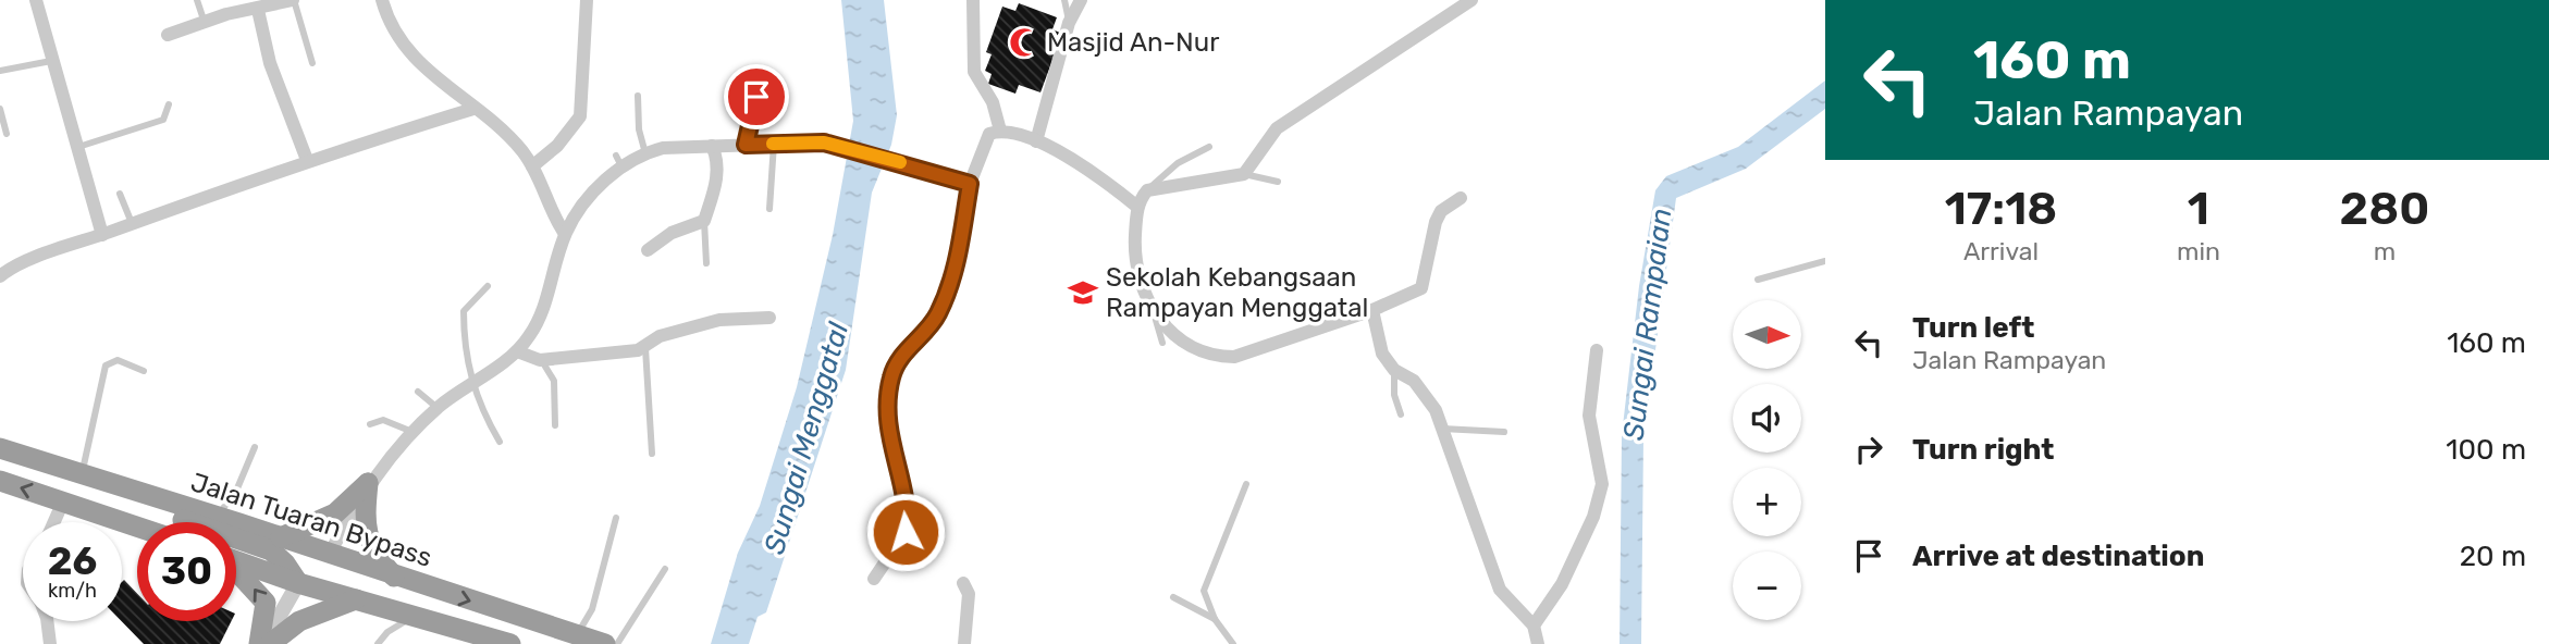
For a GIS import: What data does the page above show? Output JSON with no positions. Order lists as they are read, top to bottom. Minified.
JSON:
{"streets":{"highway":["Jalan Tuaran Bypass"]},"water":["Sungai Rampaian","Sungai Menggatal"],"places":{"mosque":["Masjid An-Nur"],"school or university":["Sekolah Kebangsaan Rampayan Menggatal"]},"north":"right","page":{"turn":["160 m","Jalan Rampayan"],"eta":["17:18","Arrival","1","min","280","m"],"list":[{"name":"Turn left","note":"Jalan Rampayan","value":"160 m"},{"name":"Turn right","value":"100 m"},{"name":"Arrive at destination","value":"20 m"}],"map_buttons":["+","−"],"speed":"26 km/h","limit":"30"}}
